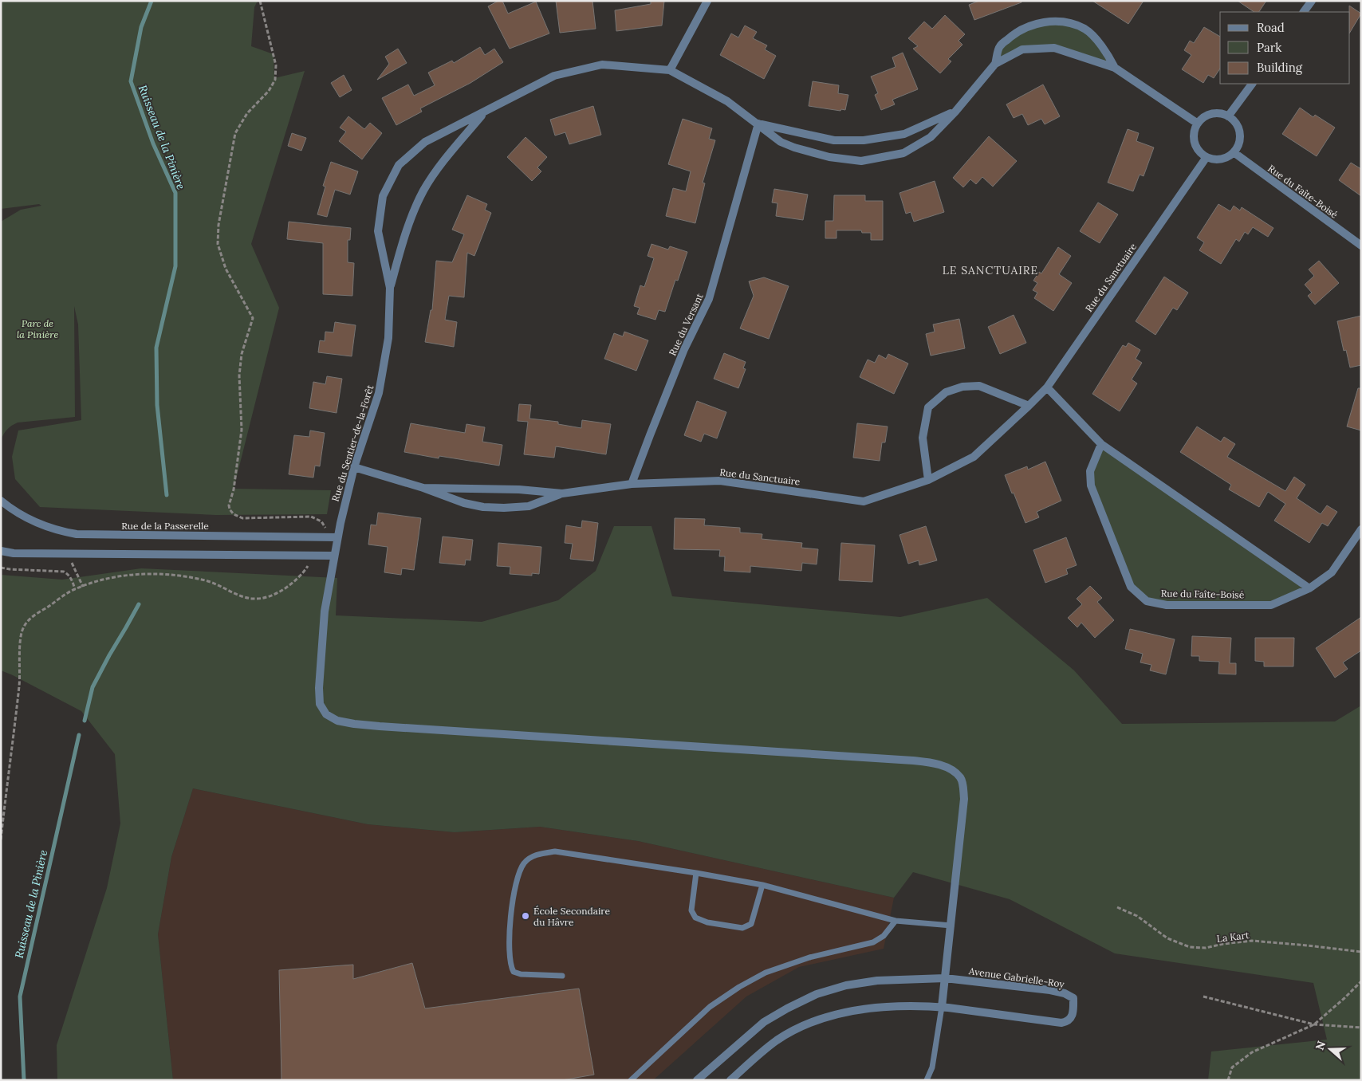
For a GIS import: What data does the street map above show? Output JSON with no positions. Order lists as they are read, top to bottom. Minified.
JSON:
{"streets":{"street":["Rue du Faîte-Boisé","Rue du Sanctuaire","Rue du Versant","Rue du Sentier-de-la-Forêt","Rue de la Passerelle","Avenue Gabrielle-Roy"],"path":["La Kart"]},"crossings":[["Rue du Faîte-Boisé","Rue du Sanctuaire"],["Rue du Faîte-Boisé","Rue du Sentier-de-la-Forêt"],["Rue du Sanctuaire","Rue du Versant"],["Rue du Sanctuaire","Rue du Sentier-de-la-Forêt"],["Rue du Versant","Rue du Sentier-de-la-Forêt"],["Rue du Sentier-de-la-Forêt","Rue de la Passerelle"],["Rue du Sentier-de-la-Forêt","Avenue Gabrielle-Roy"]],"districts":["LE SANCTUAIRE"],"water":["Ruisseau de la Pinière"],"parks":["Parc de la Pinière"],"places":["École Secondaire du Hâvre"],"legend":["Road","Park","Building"],"north":"left"}
